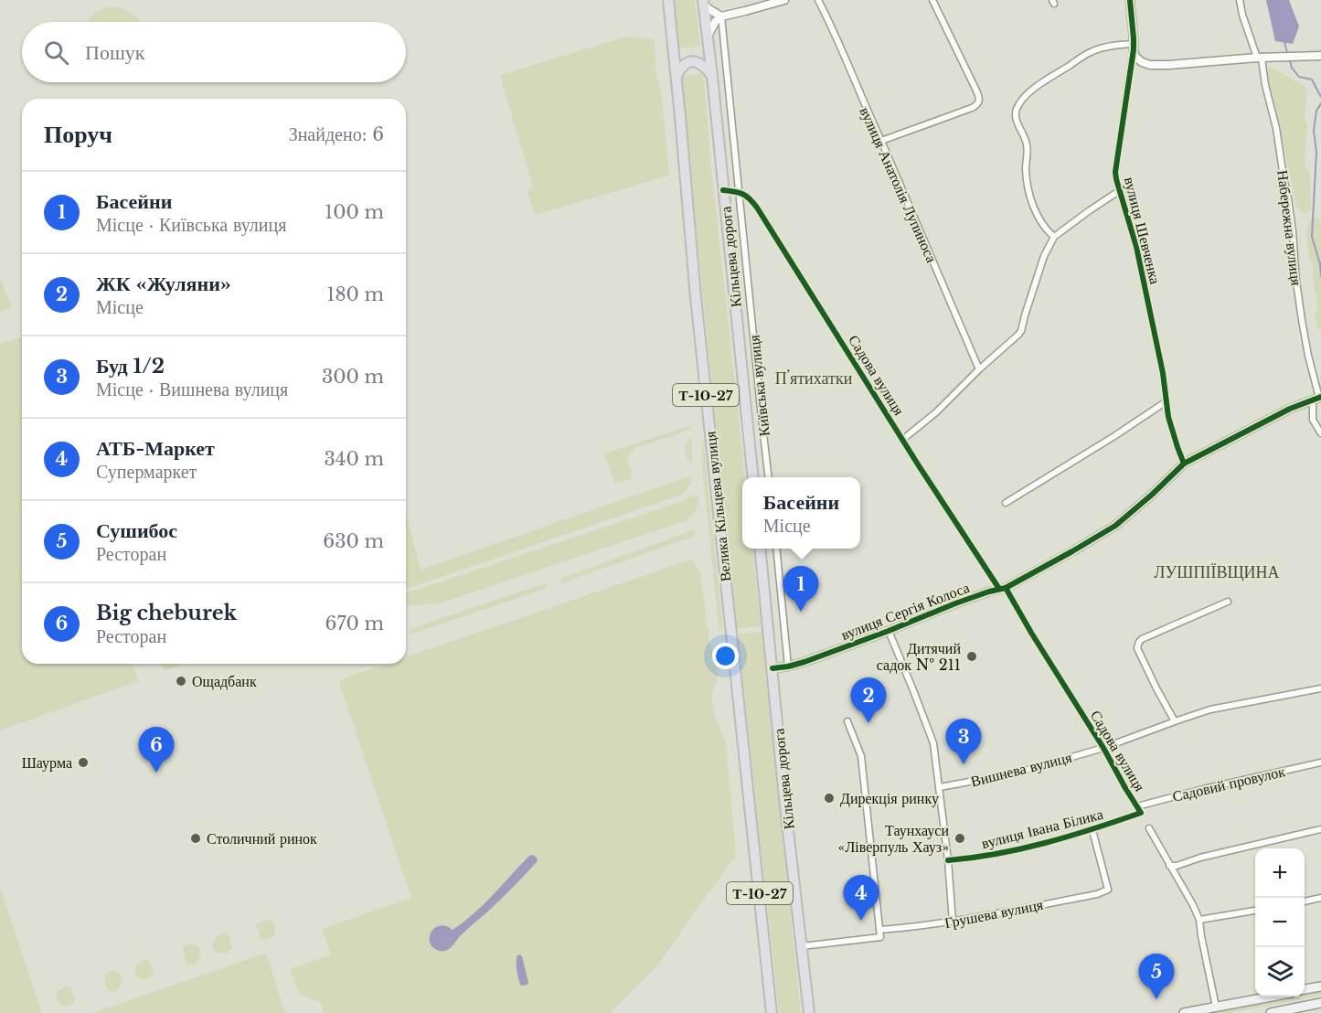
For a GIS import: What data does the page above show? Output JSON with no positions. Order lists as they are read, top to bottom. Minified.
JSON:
{"streets":{"highway":["Кільцева дорога","Т-10-27","Велика Кільцева вулиця"],"street":["вулиця Анатолія Лупиноса","Набережна вулиця","вулиця Шевченка","Садова вулиця","Київська вулиця","вулиця Сергія Колоса","Вишнева вулиця","Садовий провулок","вулиця Івана Білика","Грушева вулиця"]},"crossings":[["Набережна вулиця","вулиця Сергія Колоса"],["вулиця Шевченка","вулиця Сергія Колоса"],["Кільцева дорога","вулиця Сергія Колоса"],["Садова вулиця","Київська вулиця"],["Садова вулиця","вулиця Сергія Колоса"],["Садова вулиця","Вишнева вулиця"],["Садова вулиця","Садовий провулок"],["Садова вулиця","вулиця Івана Білика"],["вулиця Івана Білика","Грушева вулиця"]],"districts":["Пʼятихатки","ЛУШПІЇВЩИНА"],"places":["Дитячий садок № 211","Ощадбанк","Шаурма","Дирекція ринку","Столичний ринок","Таунхауси «Ліверпуль Хауз»"],"page":{"search":"Пошук","heading":["Поруч","Знайдено: 6"],"list":[{"mark":"1","name":"Басейни","note":"Місце · Київська вулиця","value":"100 m"},{"mark":"2","name":"ЖК «Жуляни»","note":"Місце","value":"180 m"},{"mark":"3","name":"Буд 1/2","note":"Місце · Вишнева вулиця","value":"300 m"},{"mark":"4","name":"АТБ-Маркет","note":"Супермаркет","value":"340 m"},{"mark":"5","name":"Сушибос","note":"Ресторан","value":"630 m"},{"mark":"6","name":"Big cheburek","note":"Ресторан","value":"670 m"}],"popup":["Басейни","Місце"],"pins":["1","2","3","6","4","5"],"map_buttons":["+","−"]}}
